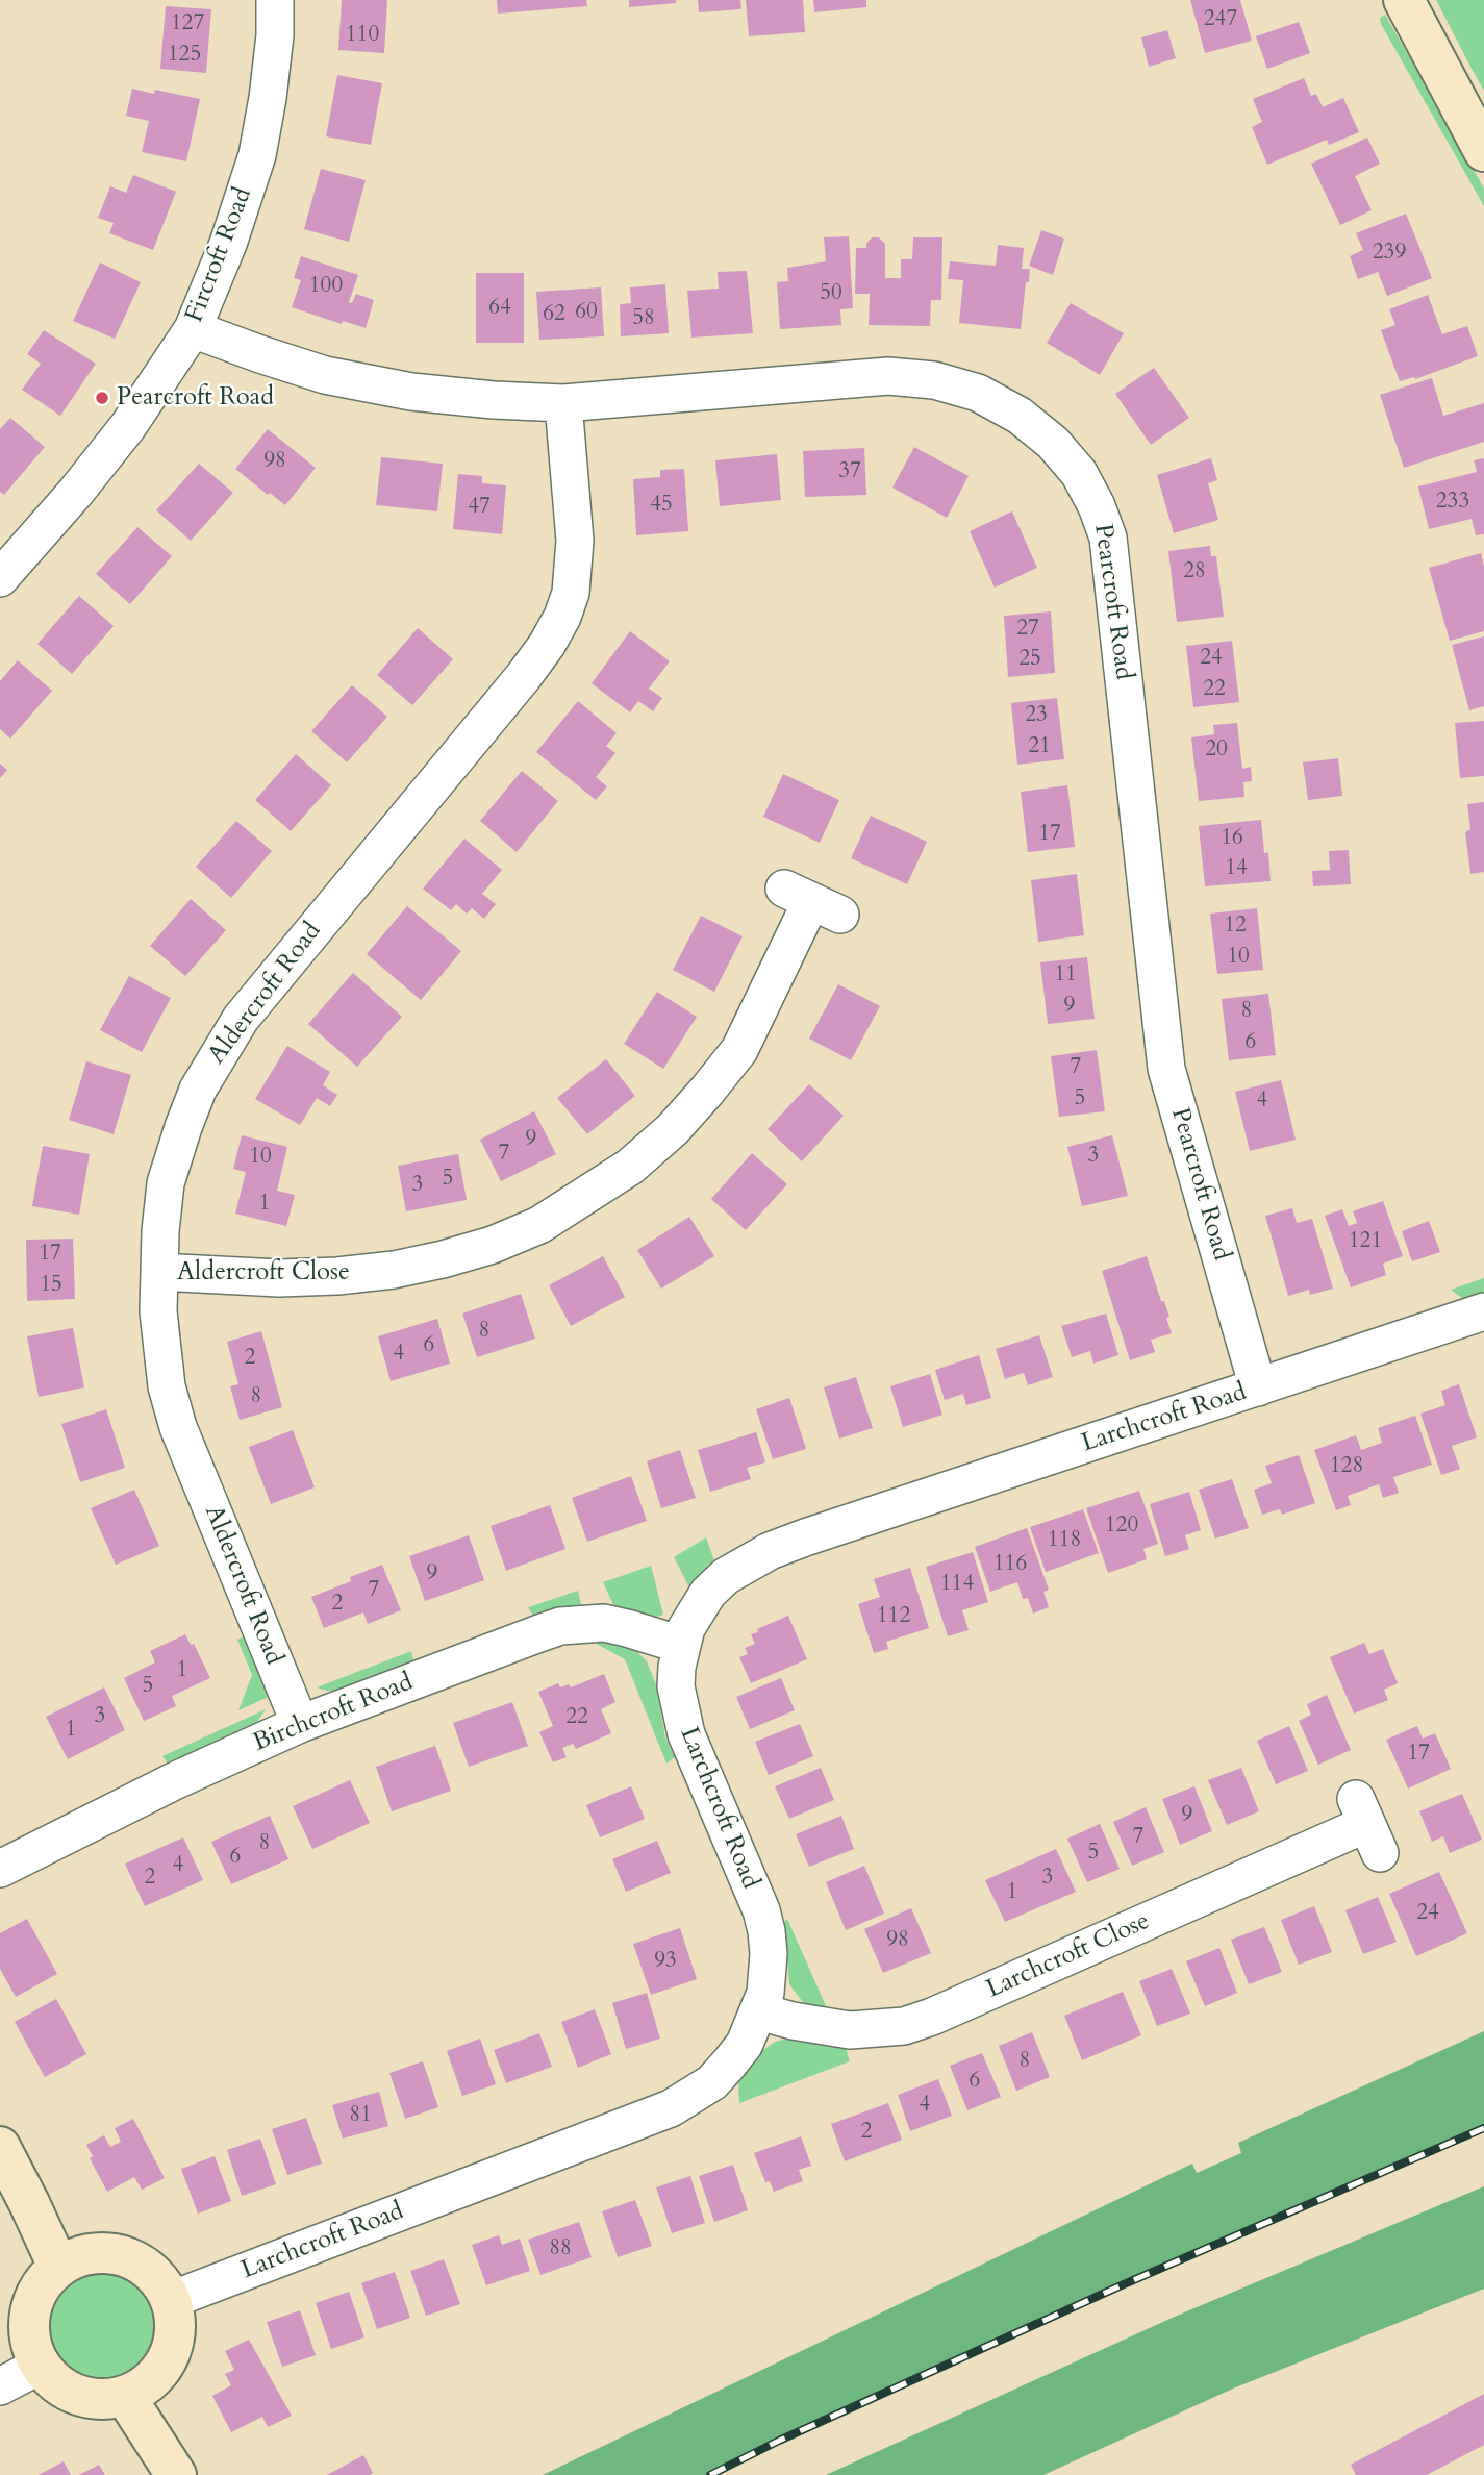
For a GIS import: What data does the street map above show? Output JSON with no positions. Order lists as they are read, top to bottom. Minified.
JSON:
{"streets":{"street":["Fircroft Road","Pearcroft Road","Aldercroft Road","Aldercroft Close","Larchcroft Road","Birchcroft Road","Larchcroft Close"]},"crossings":[["Fircroft Road","Pearcroft Road"],["Pearcroft Road","Aldercroft Road"],["Pearcroft Road","Larchcroft Road"],["Aldercroft Road","Aldercroft Close"],["Aldercroft Road","Birchcroft Road"],["Larchcroft Road","Birchcroft Road"],["Larchcroft Road","Larchcroft Close"]],"places":["Pearcroft Road"],"house_numbers":["247","127","110","125","239","100","50","64","60","62","58","98","37","233","45","47","28","27","24","25","22","23","21","20","17","16","14","12","10","11","9","8","6","7","5","4","9","7","3","10","5","3","1","121","17","15","8","6","4","2","8","128","120","118","116","9","114","7","2","112","1","5","3","22","1","17","9","7","8","5","6","4","2","3","1","24","98","93","8","6","4","81","2","88"]}
